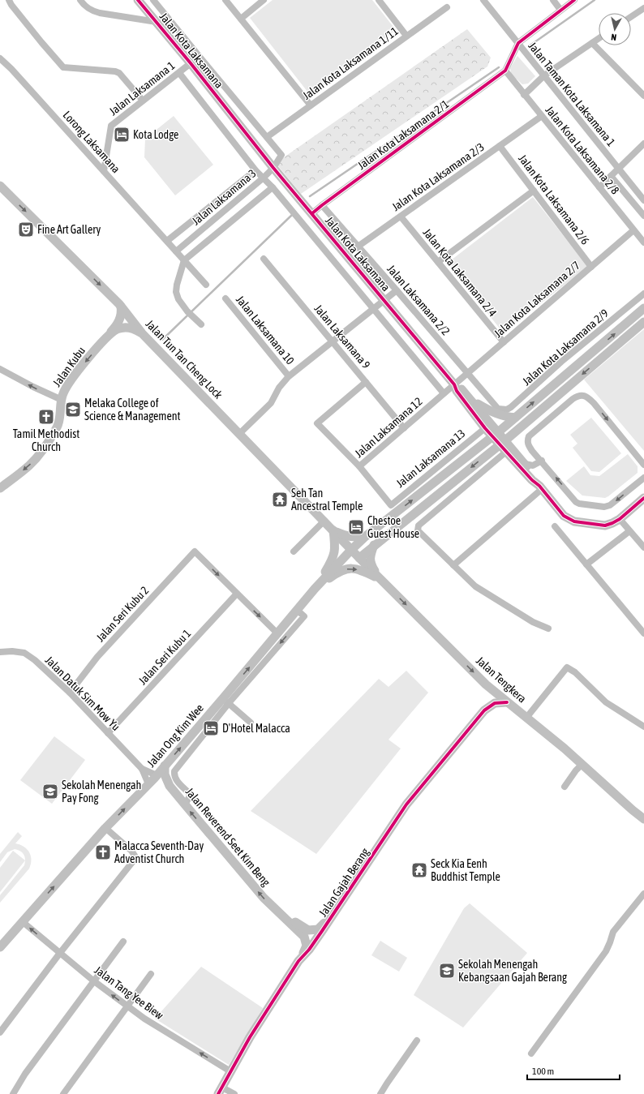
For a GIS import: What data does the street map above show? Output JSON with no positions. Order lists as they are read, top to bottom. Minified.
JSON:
{"streets":{"main road":["Jalan Kota Laksamana","Jalan Tun Tan Cheng Lock","Jalan Kubu","Jalan Tengkera","Jalan Ong Kim Wee","Jalan Reverend Seet Kim Beng","Jalan Gajah Berang"],"street":["Jalan Kota Laksamana 1/11","Jalan Laksamana 1","Jalan Taman Kota Laksamana 1","Jalan Kota Laksamana 2/1","Lorong Laksamana","Jalan Kota Laksamana 2/8","Jalan Kota Laksamana 2/3","Jalan Laksamana 3","Jalan Kota Laksamana 2/6","Jalan Kota Laksamana 2/4","Jalan Kota Laksamana 2/7","Jalan Laksamana 2/2","Jalan Laksamana 10","Jalan Laksamana 9","Jalan Kota Laksamana 2/9","Jalan Laksamana 12","Jalan Laksamana 13","Jalan Seri Kubu 2","Jalan Seri Kubu 1","Jalan Datuk Sim Mow Yu","Jalan Tang Yee Biew"]},"crossings":[["Jalan Kota Laksamana","Jalan Laksamana 1"],["Jalan Kota Laksamana","Jalan Kota Laksamana 2/1"],["Jalan Kota Laksamana","Jalan Kota Laksamana 2/3"],["Jalan Kota Laksamana","Jalan Laksamana 3"],["Jalan Kota Laksamana","Jalan Kota Laksamana 2/7"],["Jalan Kota Laksamana","Jalan Laksamana 12"],["Jalan Kota Laksamana","Jalan Laksamana 13"],["Jalan Kota Laksamana","Jalan Ong Kim Wee"],["Jalan Kota Laksamana 1/11","Jalan Laksamana 3"],["Jalan Laksamana 1","Lorong Laksamana"],["Jalan Kota Laksamana 2/1","Jalan Kota Laksamana 2/8"],["Jalan Kota Laksamana 2/1","Jalan Laksamana 2/2"],["Lorong Laksamana","Jalan Laksamana 3"],["Jalan Kota Laksamana 2/8","Jalan Kota Laksamana 2/3"],["Jalan Kota Laksamana 2/8","Jalan Kota Laksamana 2/7"],["Jalan Kota Laksamana 2/3","Jalan Kota Laksamana 2/6"],["Jalan Kota Laksamana 2/3","Jalan Kota Laksamana 2/4"],["Jalan Kota Laksamana 2/3","Jalan Laksamana 2/2"],["Jalan Kota Laksamana 2/6","Jalan Kota Laksamana 2/7"],["Jalan Kota Laksamana 2/4","Jalan Kota Laksamana 2/7"],["Jalan Kota Laksamana 2/7","Jalan Laksamana 2/2"],["Jalan Kota Laksamana 2/7","Jalan Laksamana 12"],["Jalan Laksamana 2/2","Jalan Kota Laksamana 2/9"],["Jalan Laksamana 9","Jalan Laksamana 12"],["Jalan Tun Tan Cheng Lock","Jalan Kubu"],["Jalan Tun Tan Cheng Lock","Jalan Tengkera"],["Jalan Tun Tan Cheng Lock","Jalan Ong Kim Wee"],["Jalan Laksamana 12","Jalan Laksamana 13"],["Jalan Seri Kubu 2","Jalan Seri Kubu 1"],["Jalan Seri Kubu 2","Jalan Datuk Sim Mow Yu"],["Jalan Seri Kubu 1","Jalan Datuk Sim Mow Yu"],["Jalan Tengkera","Jalan Ong Kim Wee"],["Jalan Tengkera","Jalan Gajah Berang"],["Jalan Datuk Sim Mow Yu","Jalan Ong Kim Wee"],["Jalan Ong Kim Wee","Jalan Reverend Seet Kim Beng"],["Jalan Ong Kim Wee","Jalan Tang Yee Biew"],["Jalan Reverend Seet Kim Beng","Jalan Gajah Berang"],["Jalan Gajah Berang","Jalan Tang Yee Biew"]],"one_way":["Jalan Kubu","Jalan Tengkera","Jalan Reverend Seet Kim Beng","Jalan Tang Yee Biew"],"places":{"hotel":["Kota Lodge","Chestoe Guest House","D'Hotel Malacca"],"theatre":["Fine Art Gallery"],"school or university":["Melaka College of Science & Management","Sekolah Menengah Pay Fong","Sekolah Menengah Kebangsaan Gajah Berang"],"church":["Tamil Methodist Church","Malacca Seventh-Day Adventist Church"],"temple":["Seh Tan Ancestral Temple","Seck Kia Eenh Buddhist Temple"]},"scale_bar":"100 m","north":"bottom"}
